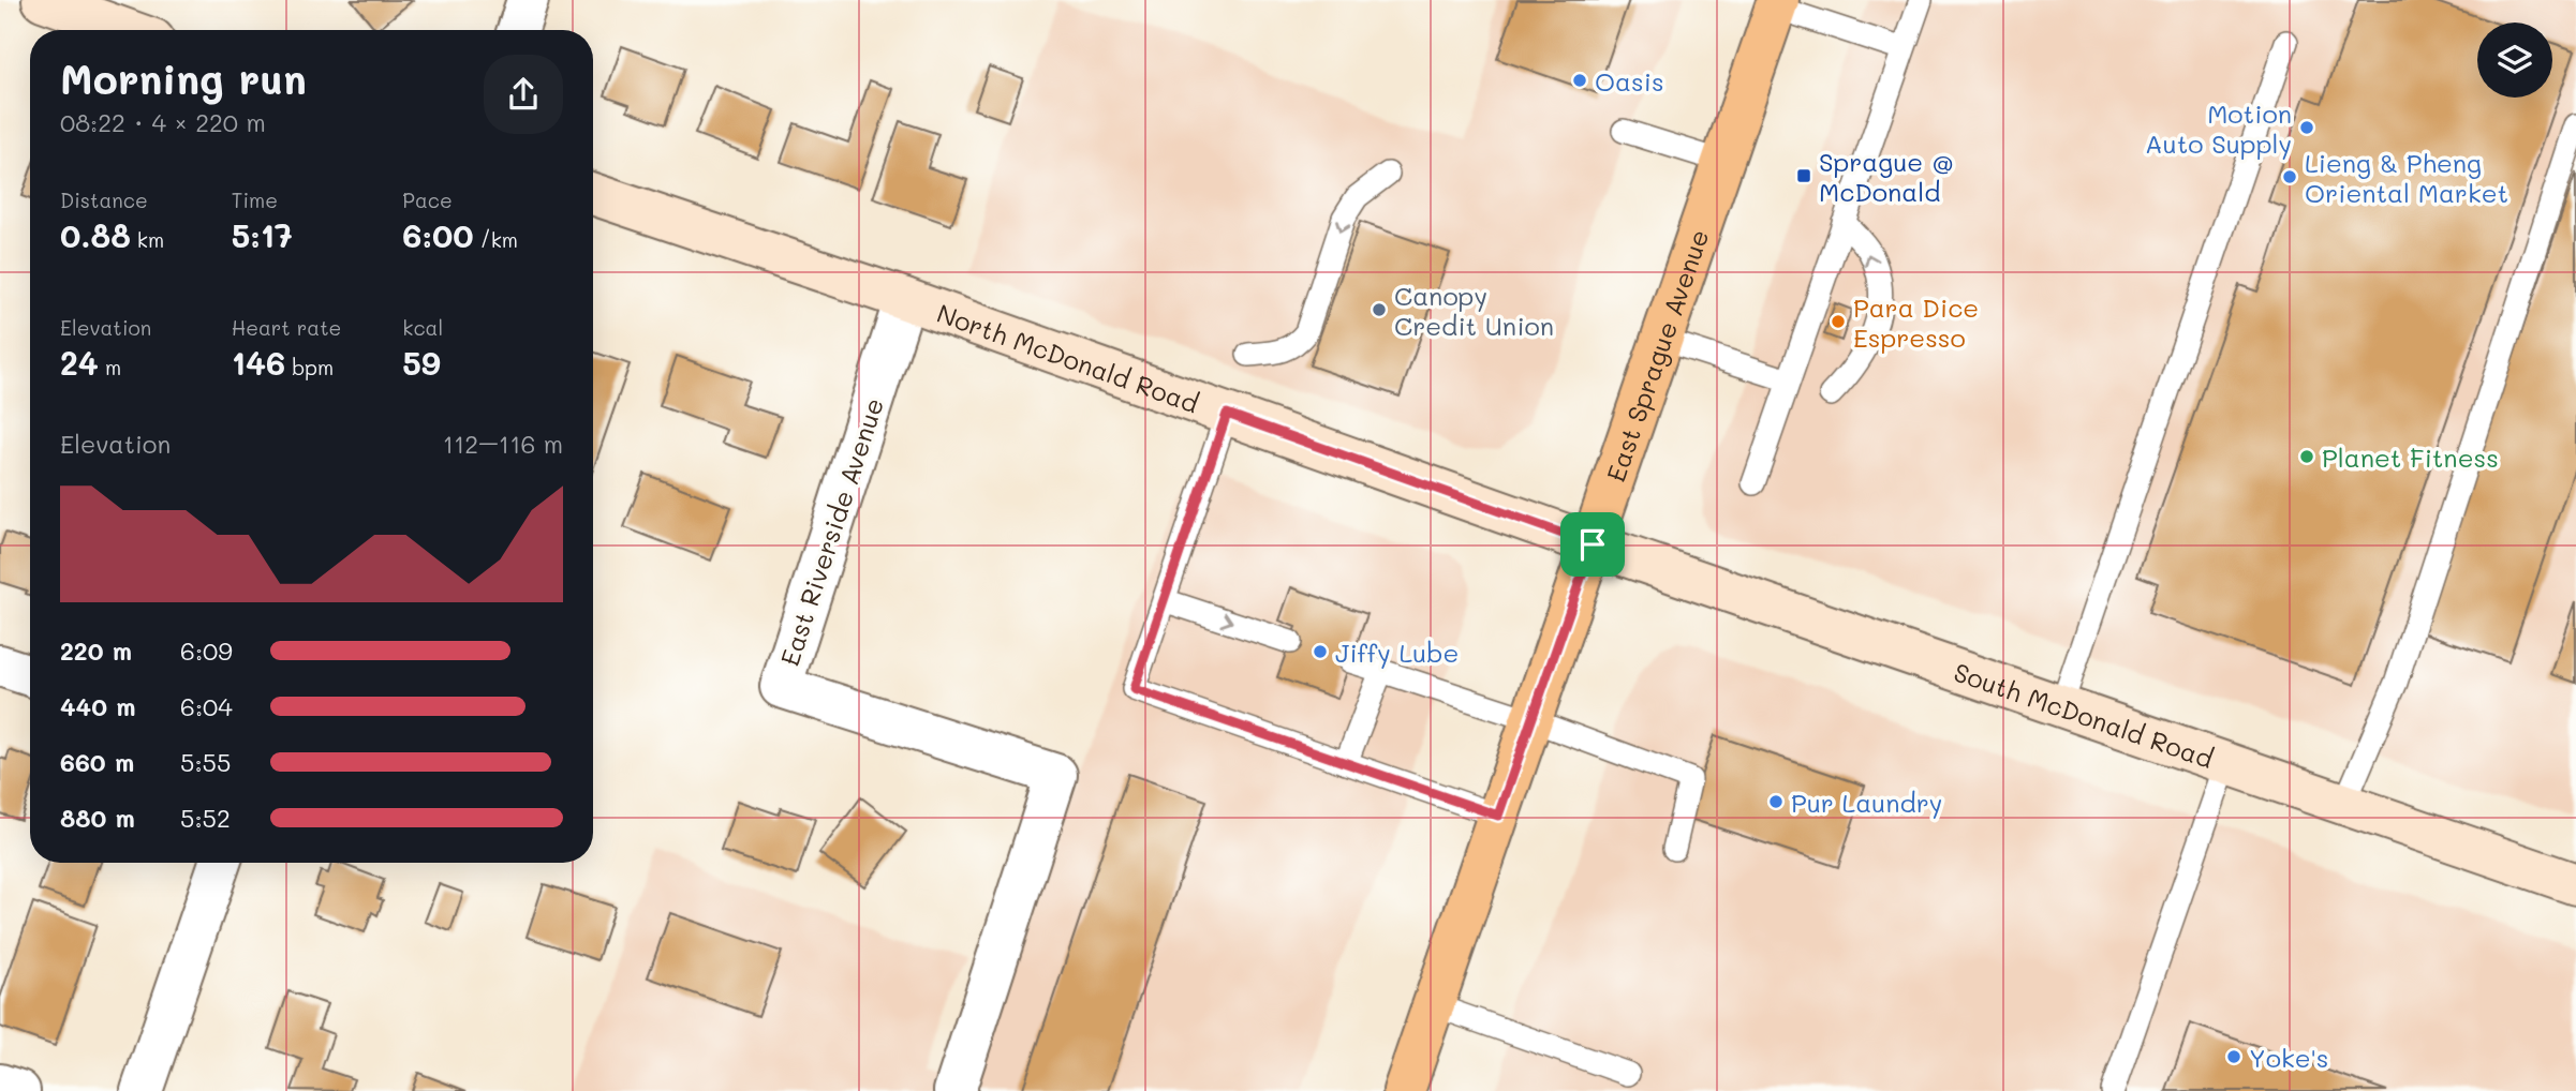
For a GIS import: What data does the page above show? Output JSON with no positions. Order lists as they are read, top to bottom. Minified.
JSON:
{"streets":{"main road":["East Sprague Avenue"],"street":["North McDonald Road","East Riverside Avenue","South McDonald Road"]},"crossings":[["East Sprague Avenue","North McDonald Road"],["East Sprague Avenue","South McDonald Road"],["North McDonald Road","East Riverside Avenue"],["North McDonald Road","South McDonald Road"]],"places":{"other":["Oasis","Motion Auto Supply","Lieng & Pheng Oriental Market","Canopy Credit Union","Para Dice Espresso","Planet Fitness","Jiffy Lube","Pur Laundry","Yoke's"],"transit":["Sprague @ McDonald"]},"page":{"heading":["Morning run","08:22 · 4 × 220 m"],"stats":[["Distance","0.88 km"],["Time","5:17"],["Pace","6:00 /km"],["Elevation","24 m"],["Heart rate","146 bpm"],["kcal","59"]],"chart":["Elevation","112–116 m"],"list":[{"name":"220 m","note":"6:09"},{"name":"440 m","note":"6:04"},{"name":"660 m","note":"5:55"},{"name":"880 m","note":"5:52"}]}}
